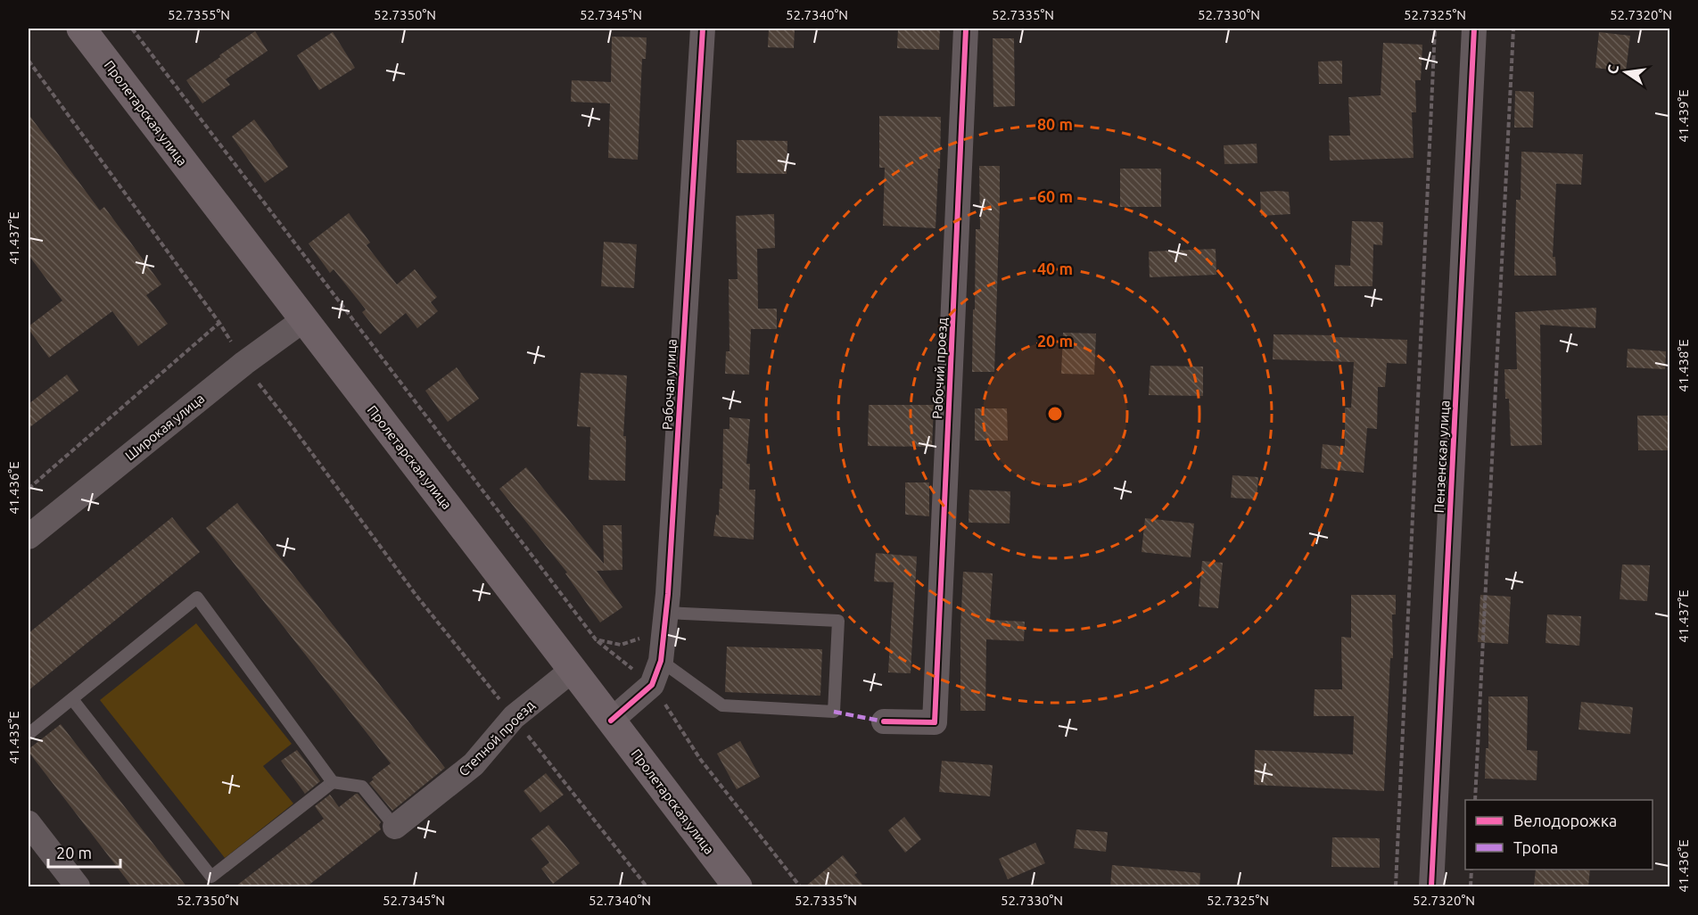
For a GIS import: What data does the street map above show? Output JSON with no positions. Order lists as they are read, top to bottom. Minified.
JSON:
{"streets":{"main road":["Пролетарская улица"],"street":["Рабочий проезд","Рабочая улица","Широкая улица","Пензенская улица","Степной проезд"]},"crossings":[["Пролетарская улица","Рабочая улица"],["Пролетарская улица","Широкая улица"],["Пролетарская улица","Степной проезд"]],"legend":["Велодорожка","Тропа"],"scale_bar":"20 m","north":"left","coordinates":["52.7355°N","52.7350°N","52.7345°N","52.7340°N","52.7335°N","52.7330°N","52.7325°N","52.7320°N","41.439°E","41.437°E","41.438°E","41.436°E","41.435°E"],"rings":["80 m","60 m","40 m","20 m"]}
